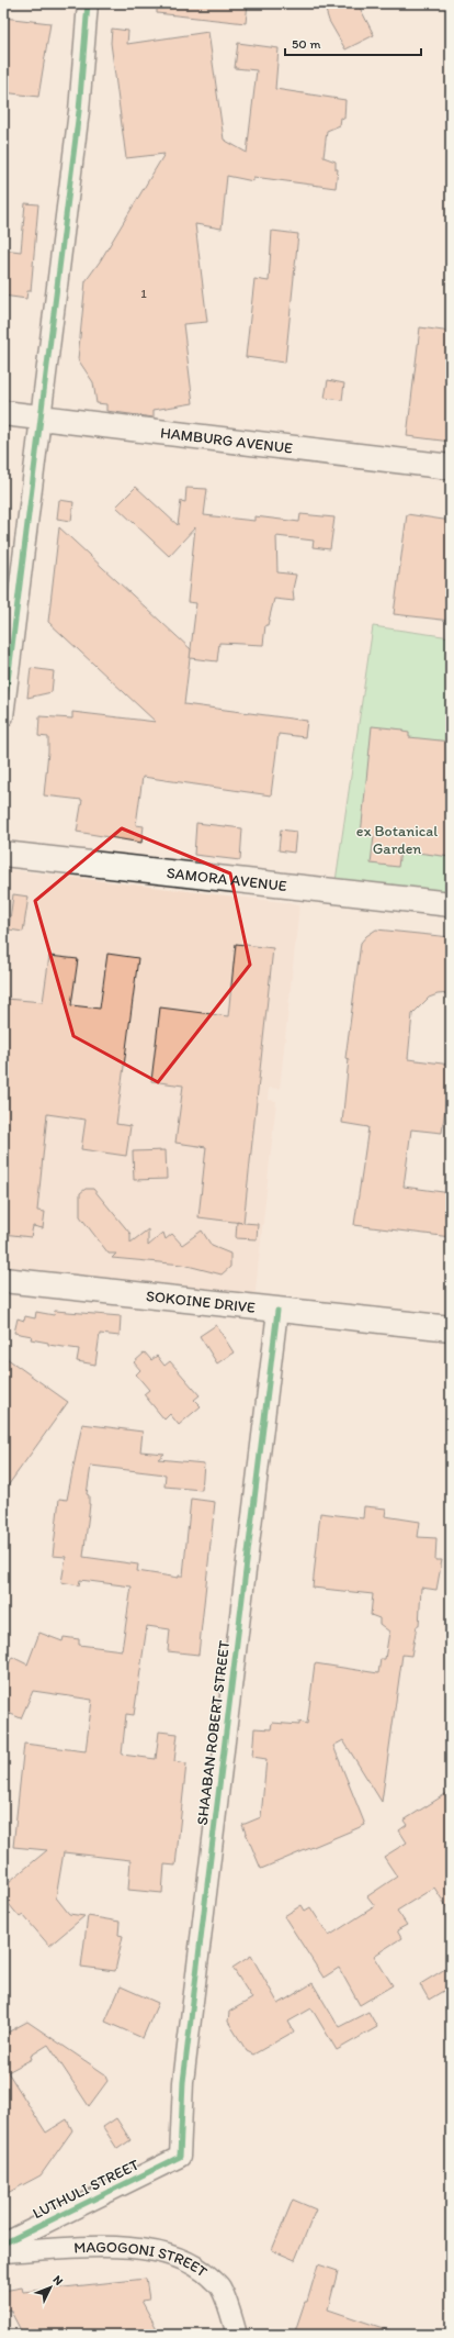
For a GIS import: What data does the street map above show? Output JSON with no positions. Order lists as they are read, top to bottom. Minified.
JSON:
{"streets":{"street":["HAMBURG AVENUE","SAMORA AVENUE","SOKOINE DRIVE","SHAABAN ROBERT STREET","LUTHULI STREET","MAGOGONI STREET"]},"crossings":[["SOKOINE DRIVE","SHAABAN ROBERT STREET"],["SHAABAN ROBERT STREET","LUTHULI STREET"]],"parks":["ex Botanical Garden"],"house_numbers":["1"],"scale_bar":"50 m","north":"top right"}
